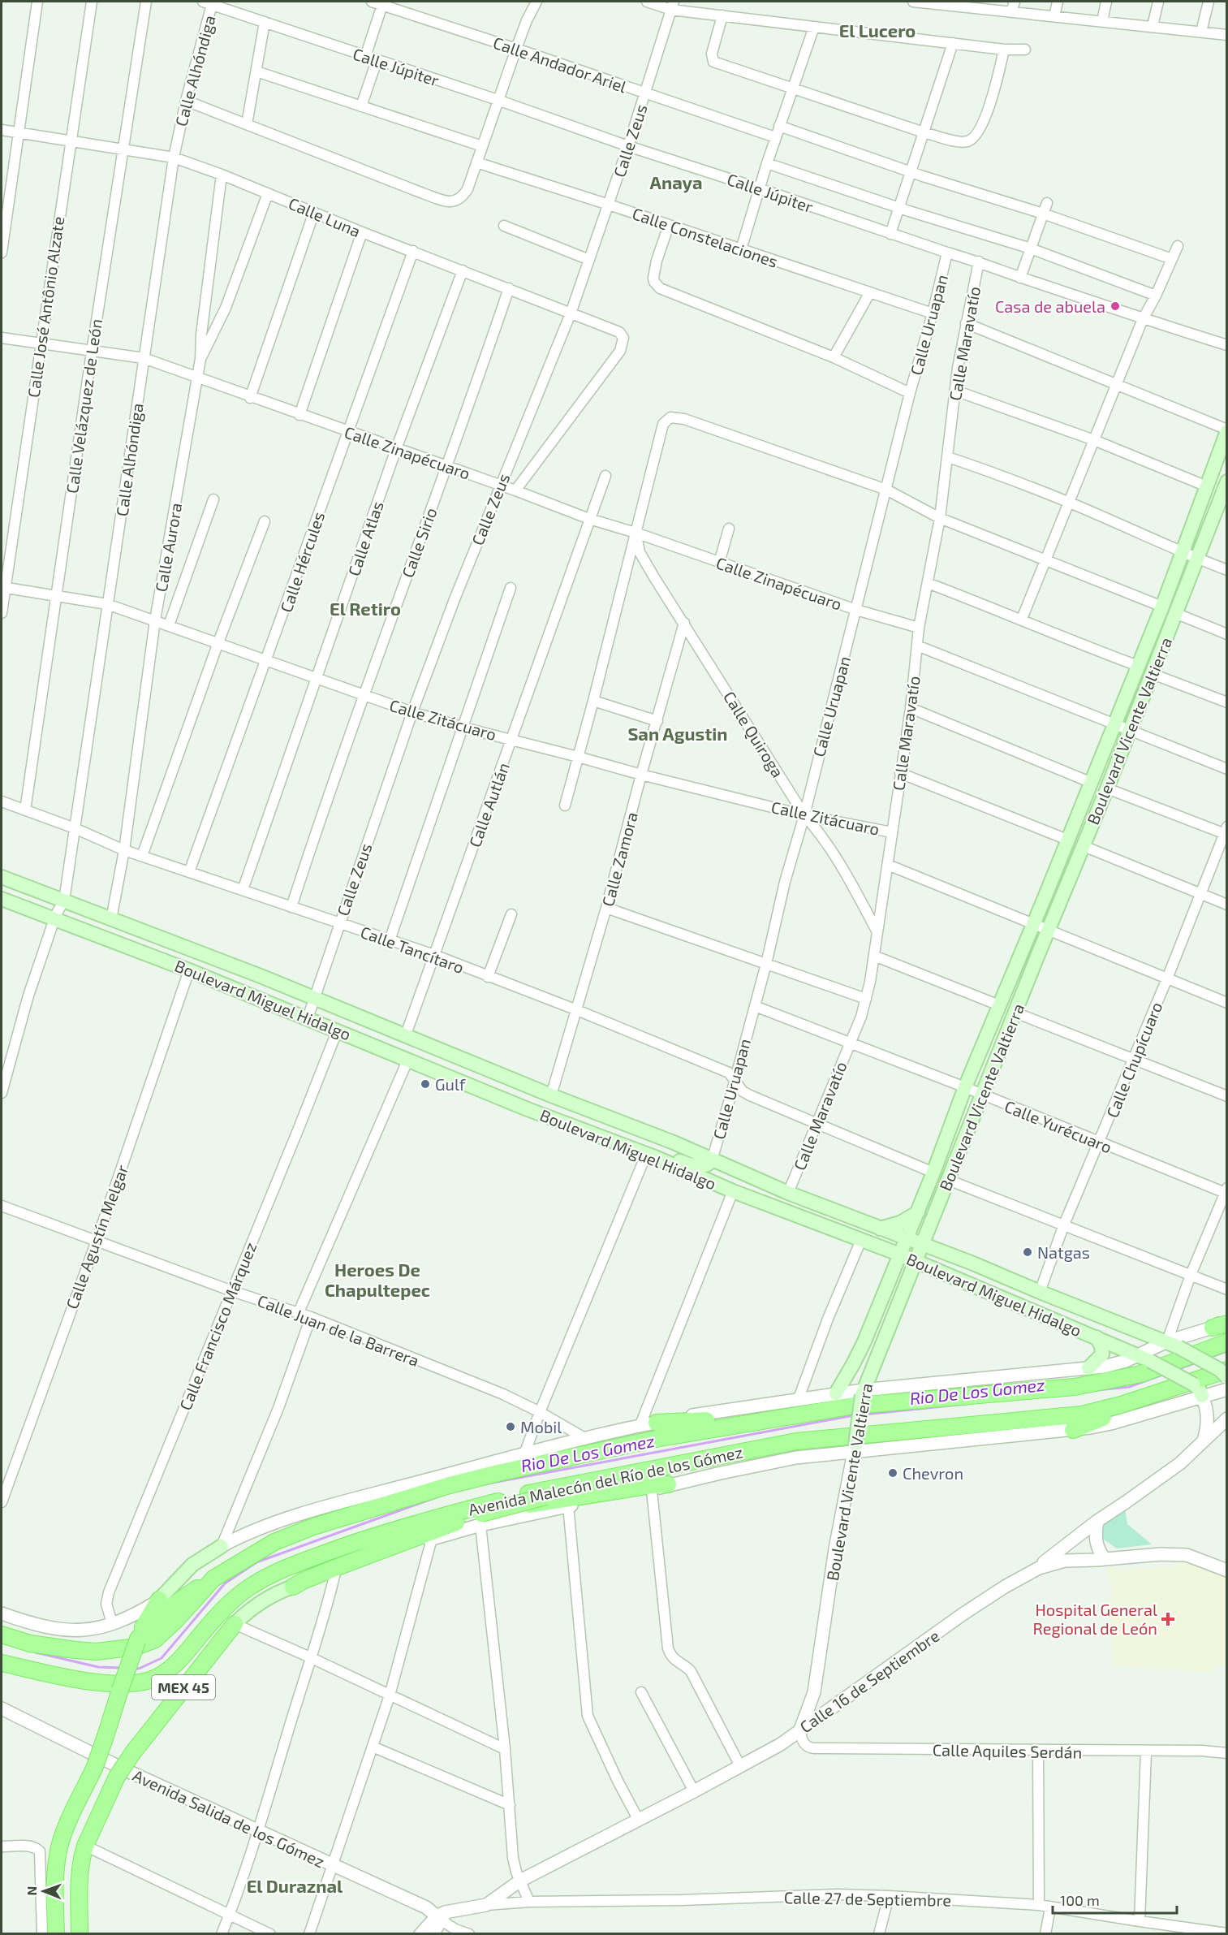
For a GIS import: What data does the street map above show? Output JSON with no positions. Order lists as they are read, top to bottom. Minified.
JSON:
{"streets":{"main road":["Boulevard Vicente Valtierra","Boulevard Miguel Hidalgo","Avenida Malecón del Río de los Gómez","MEX 45"],"street":["Calle Andador Ariel","Calle Júpiter","Calle Alhóndiga","Calle Zeus","Calle Luna","Calle Constelaciones","Calle José Antônio Alzate","Calle Uruapan","Calle Maravatío","Calle Velázquez de León","Calle Zinapécuaro","Calle Atlas","Calle Sirio","Calle Aurora","Calle Hércules","Calle Zitácuaro","Calle Quiroga","Calle Autlán","Calle Zamora","Calle Tancítaro","Calle Chupícuaro","Calle Yurécuaro","Calle Agustín Melgar","Calle Francisco Márquez","Calle Juan de la Barrera","Calle 16 de Septiembre","Calle Aquiles Serdán","Avenida Salida de los Gómez","Calle 27 de Septiembre"]},"crossings":[["Calle Andador Ariel","Calle Zeus"],["Calle Júpiter","Calle Alhóndiga"],["Calle Júpiter","Calle Zeus"],["Calle Júpiter","Calle Uruapan"],["Calle Júpiter","Calle Maravatío"],["Calle Alhóndiga","Calle Luna"],["Calle Alhóndiga","Calle Zinapécuaro"],["Calle Alhóndiga","Calle Zitácuaro"],["Calle Alhóndiga","Calle Tancítaro"],["Calle Alhóndiga","Boulevard Miguel Hidalgo"],["Calle Zeus","Calle Luna"],["Calle Zeus","Calle Constelaciones"],["Calle Zeus","Calle Zinapécuaro"],["Calle Zeus","Calle Zitácuaro"],["Calle Zeus","Calle Tancítaro"],["Calle Zeus","Boulevard Miguel Hidalgo"],["Calle Luna","Calle José Antônio Alzate"],["Calle Luna","Calle Velázquez de León"],["Calle Luna","Calle Zinapécuaro"],["Calle Luna","Calle Atlas"],["Calle Luna","Calle Sirio"],["Calle Luna","Calle Aurora"],["Calle Luna","Calle Hércules"],["Calle Constelaciones","Calle Uruapan"],["Calle José Antônio Alzate","Calle Zinapécuaro"],["Calle José Antônio Alzate","Calle Zitácuaro"],["Calle Uruapan","Calle Zinapécuaro"],["Calle Uruapan","Calle Zitácuaro"],["Calle Uruapan","Calle Quiroga"],["Calle Uruapan","Calle Tancítaro"],["Calle Uruapan","Boulevard Miguel Hidalgo"],["Calle Uruapan","Calle Yurécuaro"],["Calle Maravatío","Calle Zinapécuaro"],["Calle Maravatío","Calle Zitácuaro"],["Calle Maravatío","Calle Quiroga"],["Calle Maravatío","Calle Tancítaro"],["Calle Maravatío","Boulevard Miguel Hidalgo"],["Calle Maravatío","Calle Yurécuaro"],["Calle Velázquez de León","Calle Zinapécuaro"],["Calle Velázquez de León","Calle Zitácuaro"],["Calle Velázquez de León","Calle Tancítaro"],["Calle Zinapécuaro","Calle Atlas"],["Calle Zinapécuaro","Calle Sirio"],["Calle Zinapécuaro","Calle Aurora"],["Calle Zinapécuaro","Calle Hércules"],["Calle Zinapécuaro","Calle Quiroga"],["Calle Zinapécuaro","Calle Autlán"],["Calle Atlas","Calle Zitácuaro"],["Calle Atlas","Calle Tancítaro"],["Calle Sirio","Calle Zitácuaro"],["Calle Sirio","Calle Tancítaro"],["Calle Aurora","Calle Zitácuaro"],["Calle Aurora","Calle Tancítaro"],["Calle Aurora","Boulevard Miguel Hidalgo"],["Calle Hércules","Calle Zitácuaro"],["Calle Hércules","Calle Tancítaro"],["Calle Zitácuaro","Calle Quiroga"],["Calle Zitácuaro","Calle Autlán"],["Calle Zitácuaro","Calle Zamora"],["Boulevard Vicente Valtierra","Calle Tancítaro"],["Boulevard Vicente Valtierra","Boulevard Miguel Hidalgo"],["Boulevard Vicente Valtierra","Calle Yurécuaro"],["Boulevard Vicente Valtierra","Avenida Malecón del Río de los Gómez"],["Boulevard Vicente Valtierra","Calle 16 de Septiembre"],["Boulevard Vicente Valtierra","Calle Aquiles Serdán"],["Calle Quiroga","Calle Zamora"],["Calle Autlán","Calle Tancítaro"],["Calle Autlán","Boulevard Miguel Hidalgo"],["Calle Zamora","Calle Tancítaro"],["Calle Zamora","Boulevard Miguel Hidalgo"],["Boulevard Miguel Hidalgo","Calle Chupícuaro"],["Boulevard Miguel Hidalgo","Calle Agustín Melgar"],["Boulevard Miguel Hidalgo","Calle Francisco Márquez"],["Boulevard Miguel Hidalgo","Avenida Malecón del Río de los Gómez"],["Calle Chupícuaro","Calle Yurécuaro"],["Calle Agustín Melgar","Calle Juan de la Barrera"],["Calle Francisco Márquez","Calle Juan de la Barrera"],["Avenida Malecón del Río de los Gómez","MEX 45"],["Calle 16 de Septiembre","Calle Aquiles Serdán"],["Calle 16 de Septiembre","Avenida Salida de los Gómez"],["Calle 16 de Septiembre","Calle 27 de Septiembre"],["MEX 45","Avenida Salida de los Gómez"]],"districts":["El Lucero","Anaya","El Retiro","San Agustin","Heroes De Chapultepec","El Duraznal"],"water":["Rio De Los Gomez"],"places":{"other":["Casa de abuela","Gulf","Natgas","Mobil","Chevron"],"health":["Hospital General Regional de León"]},"scale_bar":"100 m","north":"left"}
